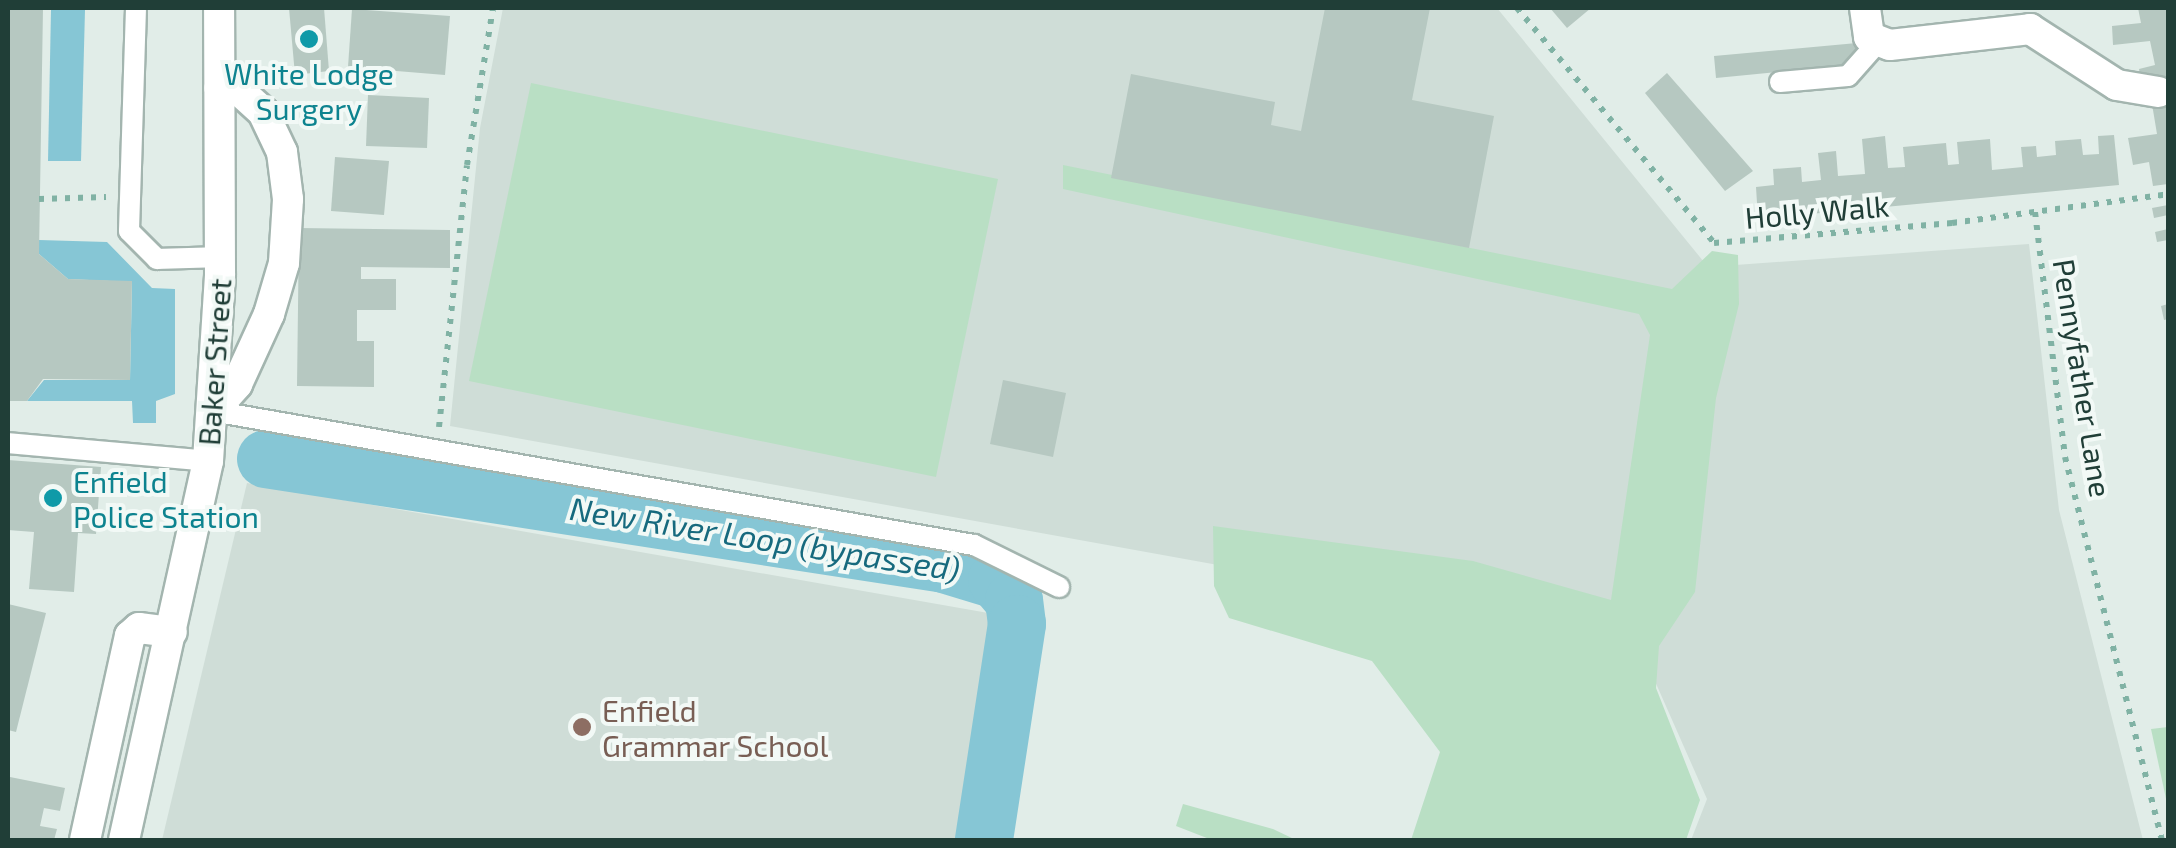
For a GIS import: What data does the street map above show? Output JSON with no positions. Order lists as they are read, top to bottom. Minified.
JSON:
{"streets":{"street":["Baker Street"],"path":["Holly Walk","Pennyfather Lane"]},"crossings":[["Holly Walk","Pennyfather Lane"]],"water":["New River Loop (bypassed)"],"places":["White Lodge Surgery","Enfield Police Station","Enfield Grammar School"]}
